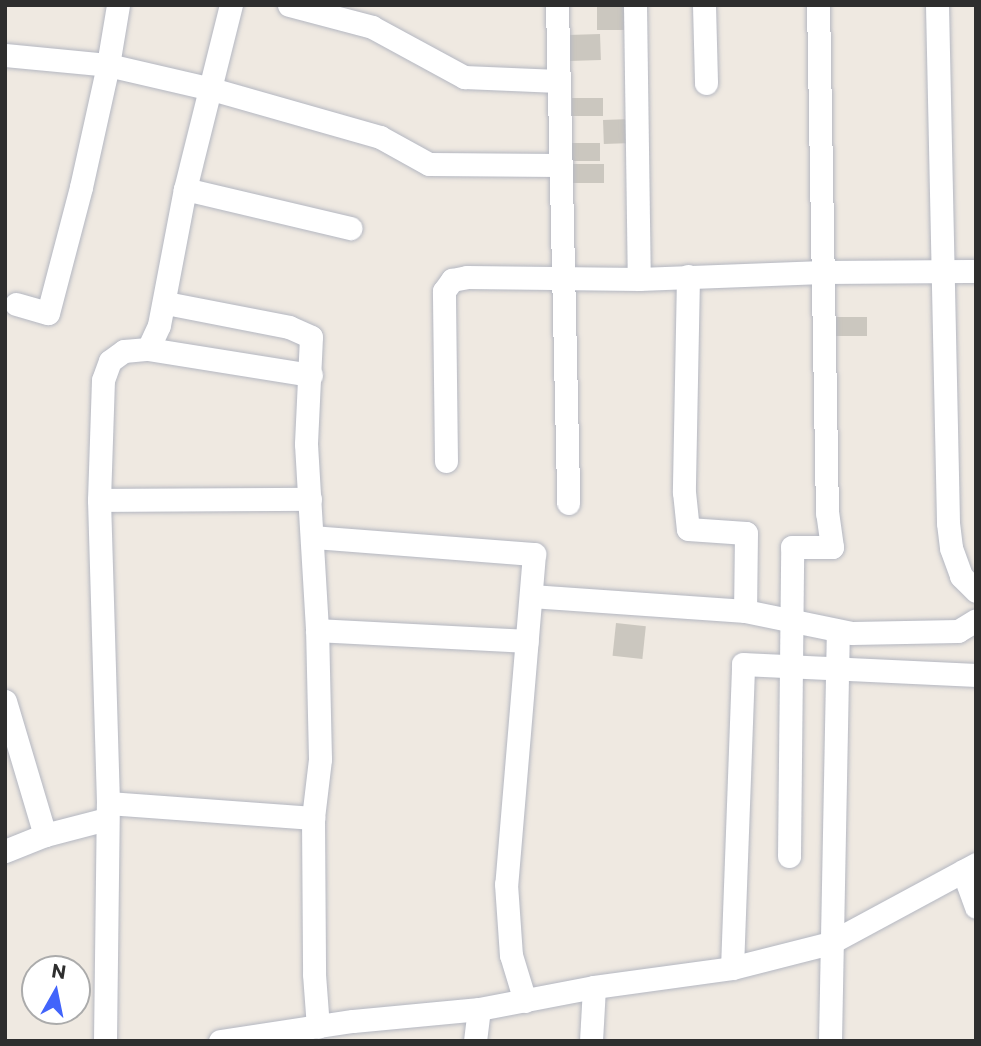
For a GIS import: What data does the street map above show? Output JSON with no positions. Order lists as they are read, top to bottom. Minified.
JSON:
{"north":"top"}
